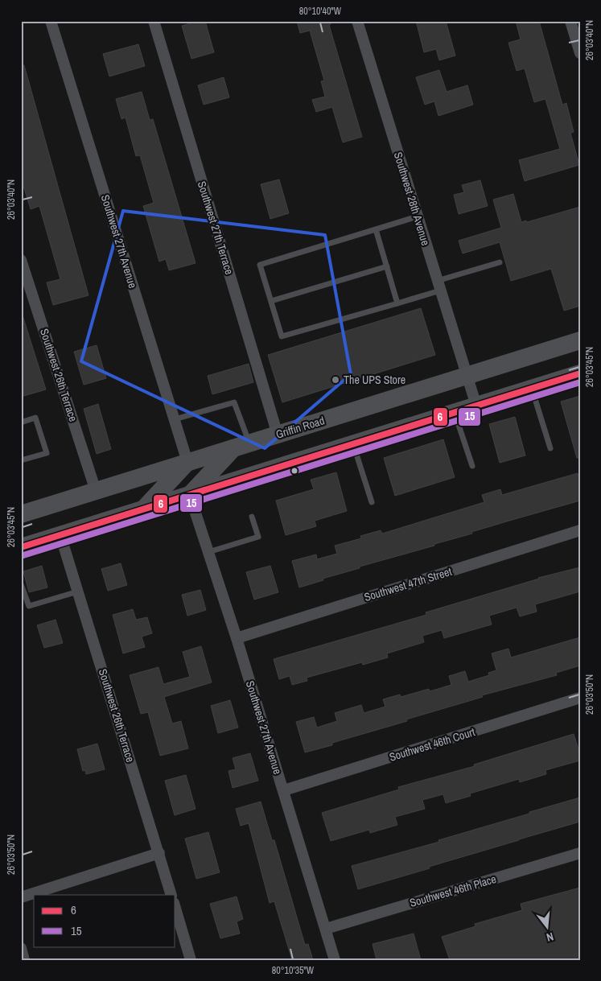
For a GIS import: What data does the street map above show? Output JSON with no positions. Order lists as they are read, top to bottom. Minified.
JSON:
{"streets":{"main road":["Griffin Road"],"street":["Southwest 28th Avenue","Southwest 27th Terrace","Southwest 27th Avenue","Southwest 26th Terrace","Southwest 47th Street","Southwest 46th Court","Southwest 46th Place"]},"crossings":[["Southwest 28th Avenue","Griffin Road"],["Southwest 27th Terrace","Griffin Road"],["Southwest 27th Avenue","Griffin Road"],["Southwest 27th Avenue","Southwest 47th Street"],["Southwest 27th Avenue","Southwest 46th Court"],["Southwest 27th Avenue","Southwest 46th Place"],["Southwest 26th Terrace","Griffin Road"]],"places":["The UPS Store"],"lines":["transit line 6","transit line 15"],"legend":["6","15"],"north":"bottom","coordinates":["80°10'40\"W","26°03'40\"N","26°03'45\"N","26°03'50\"N","80°10'35\"W"]}
